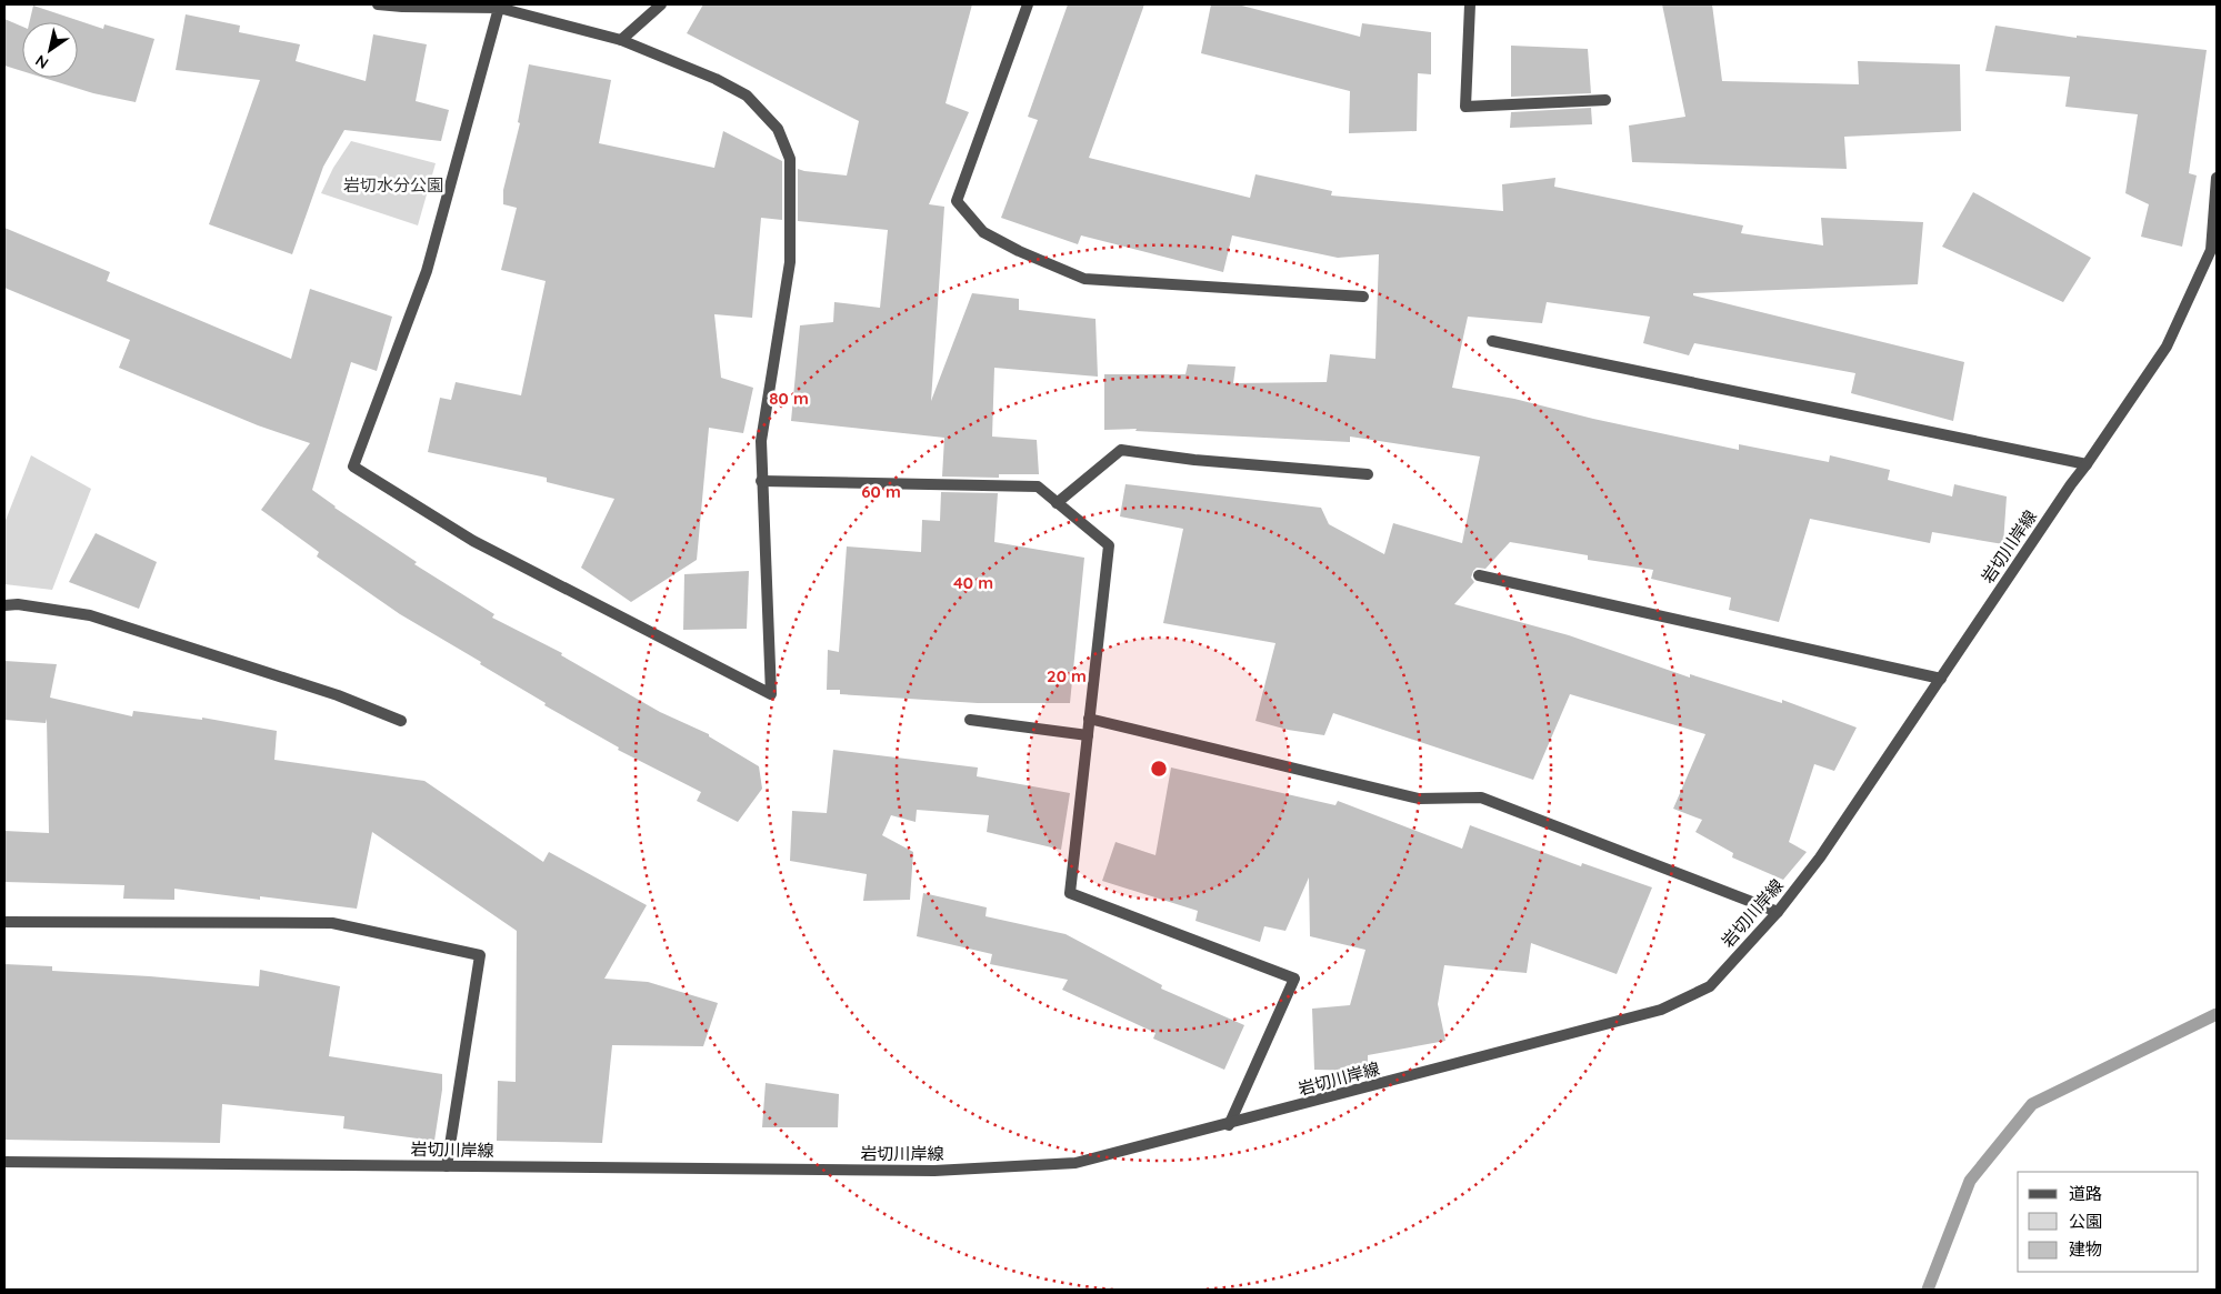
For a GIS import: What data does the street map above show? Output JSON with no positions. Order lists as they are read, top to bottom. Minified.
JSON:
{"streets":{"street":["岩切川岸線"]},"parks":["岩切水分公園"],"legend":["道路","公園","建物"],"north":"bottom left","rings":["80 m","60 m","40 m","20 m"]}
